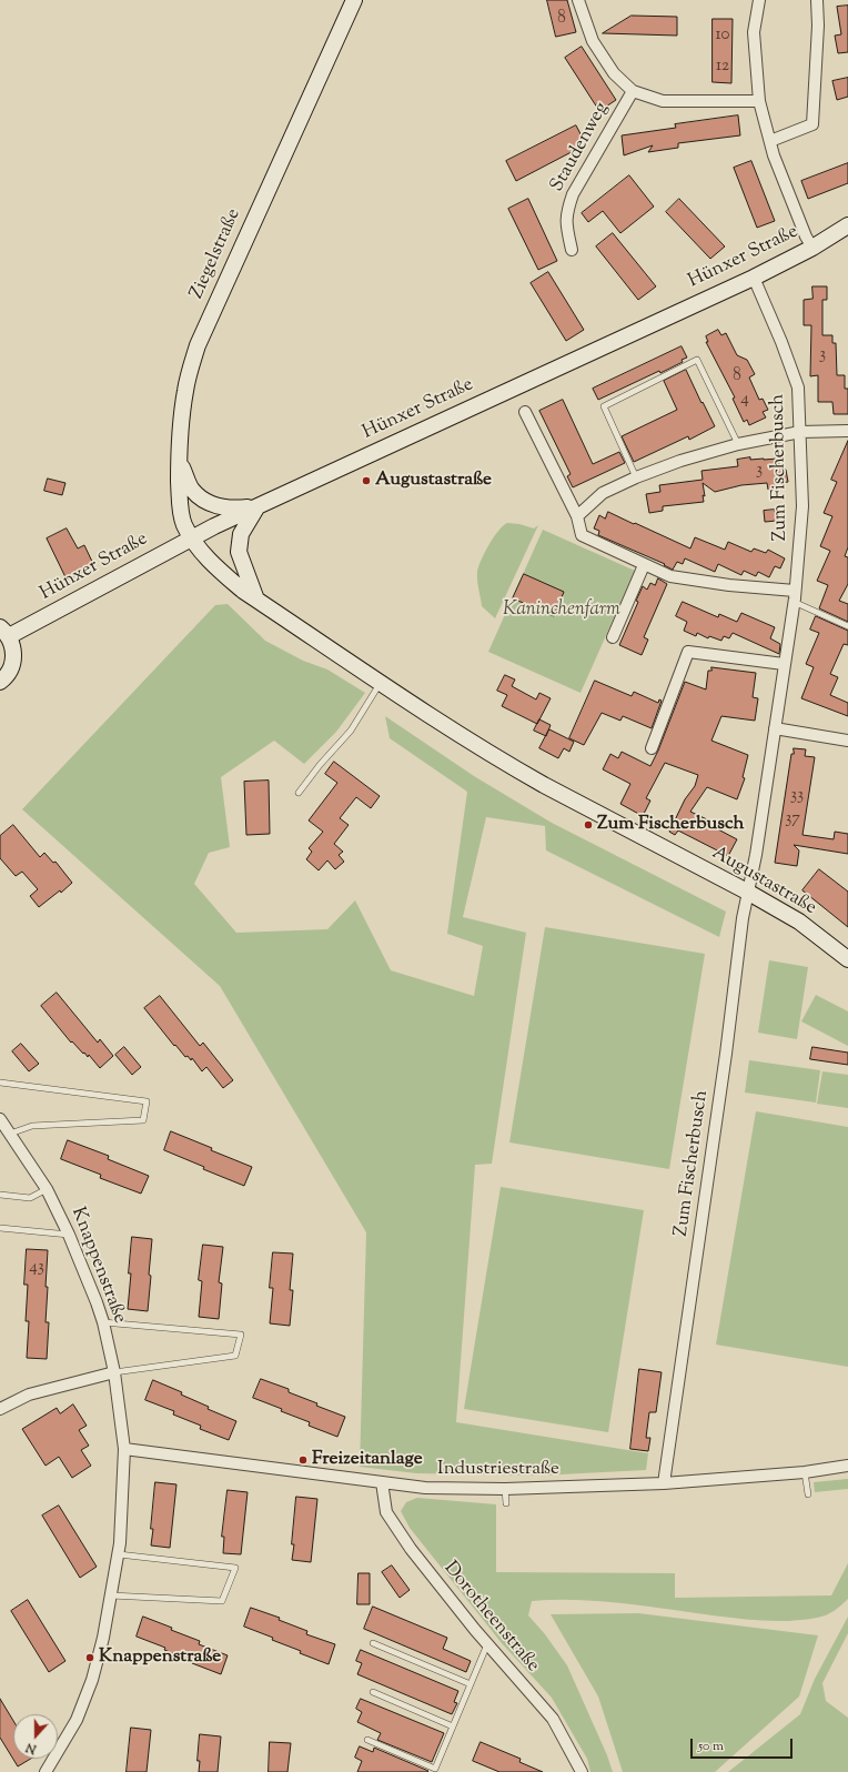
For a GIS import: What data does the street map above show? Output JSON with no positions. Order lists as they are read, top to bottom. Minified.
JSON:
{"streets":{"main road":["Ziegelstraße","Hünxer Straße","Augustastraße"],"street":["Staudenweg","Zum Fischerbusch","Knappenstraße","Industriestraße","Dorotheenstraße"]},"crossings":[["Ziegelstraße","Hünxer Straße"],["Ziegelstraße","Augustastraße"],["Hünxer Straße","Zum Fischerbusch"],["Hünxer Straße","Augustastraße"],["Zum Fischerbusch","Augustastraße"],["Zum Fischerbusch","Industriestraße"],["Knappenstraße","Industriestraße"],["Industriestraße","Dorotheenstraße"]],"parks":["Kaninchenfarm"],"places":["Augustastraße","Zum Fischerbusch","Freizeitanlage","Knappenstraße"],"house_numbers":["8","10","12","3","8","4","3","33","37","43"],"scale_bar":"50 m","north":"bottom"}
